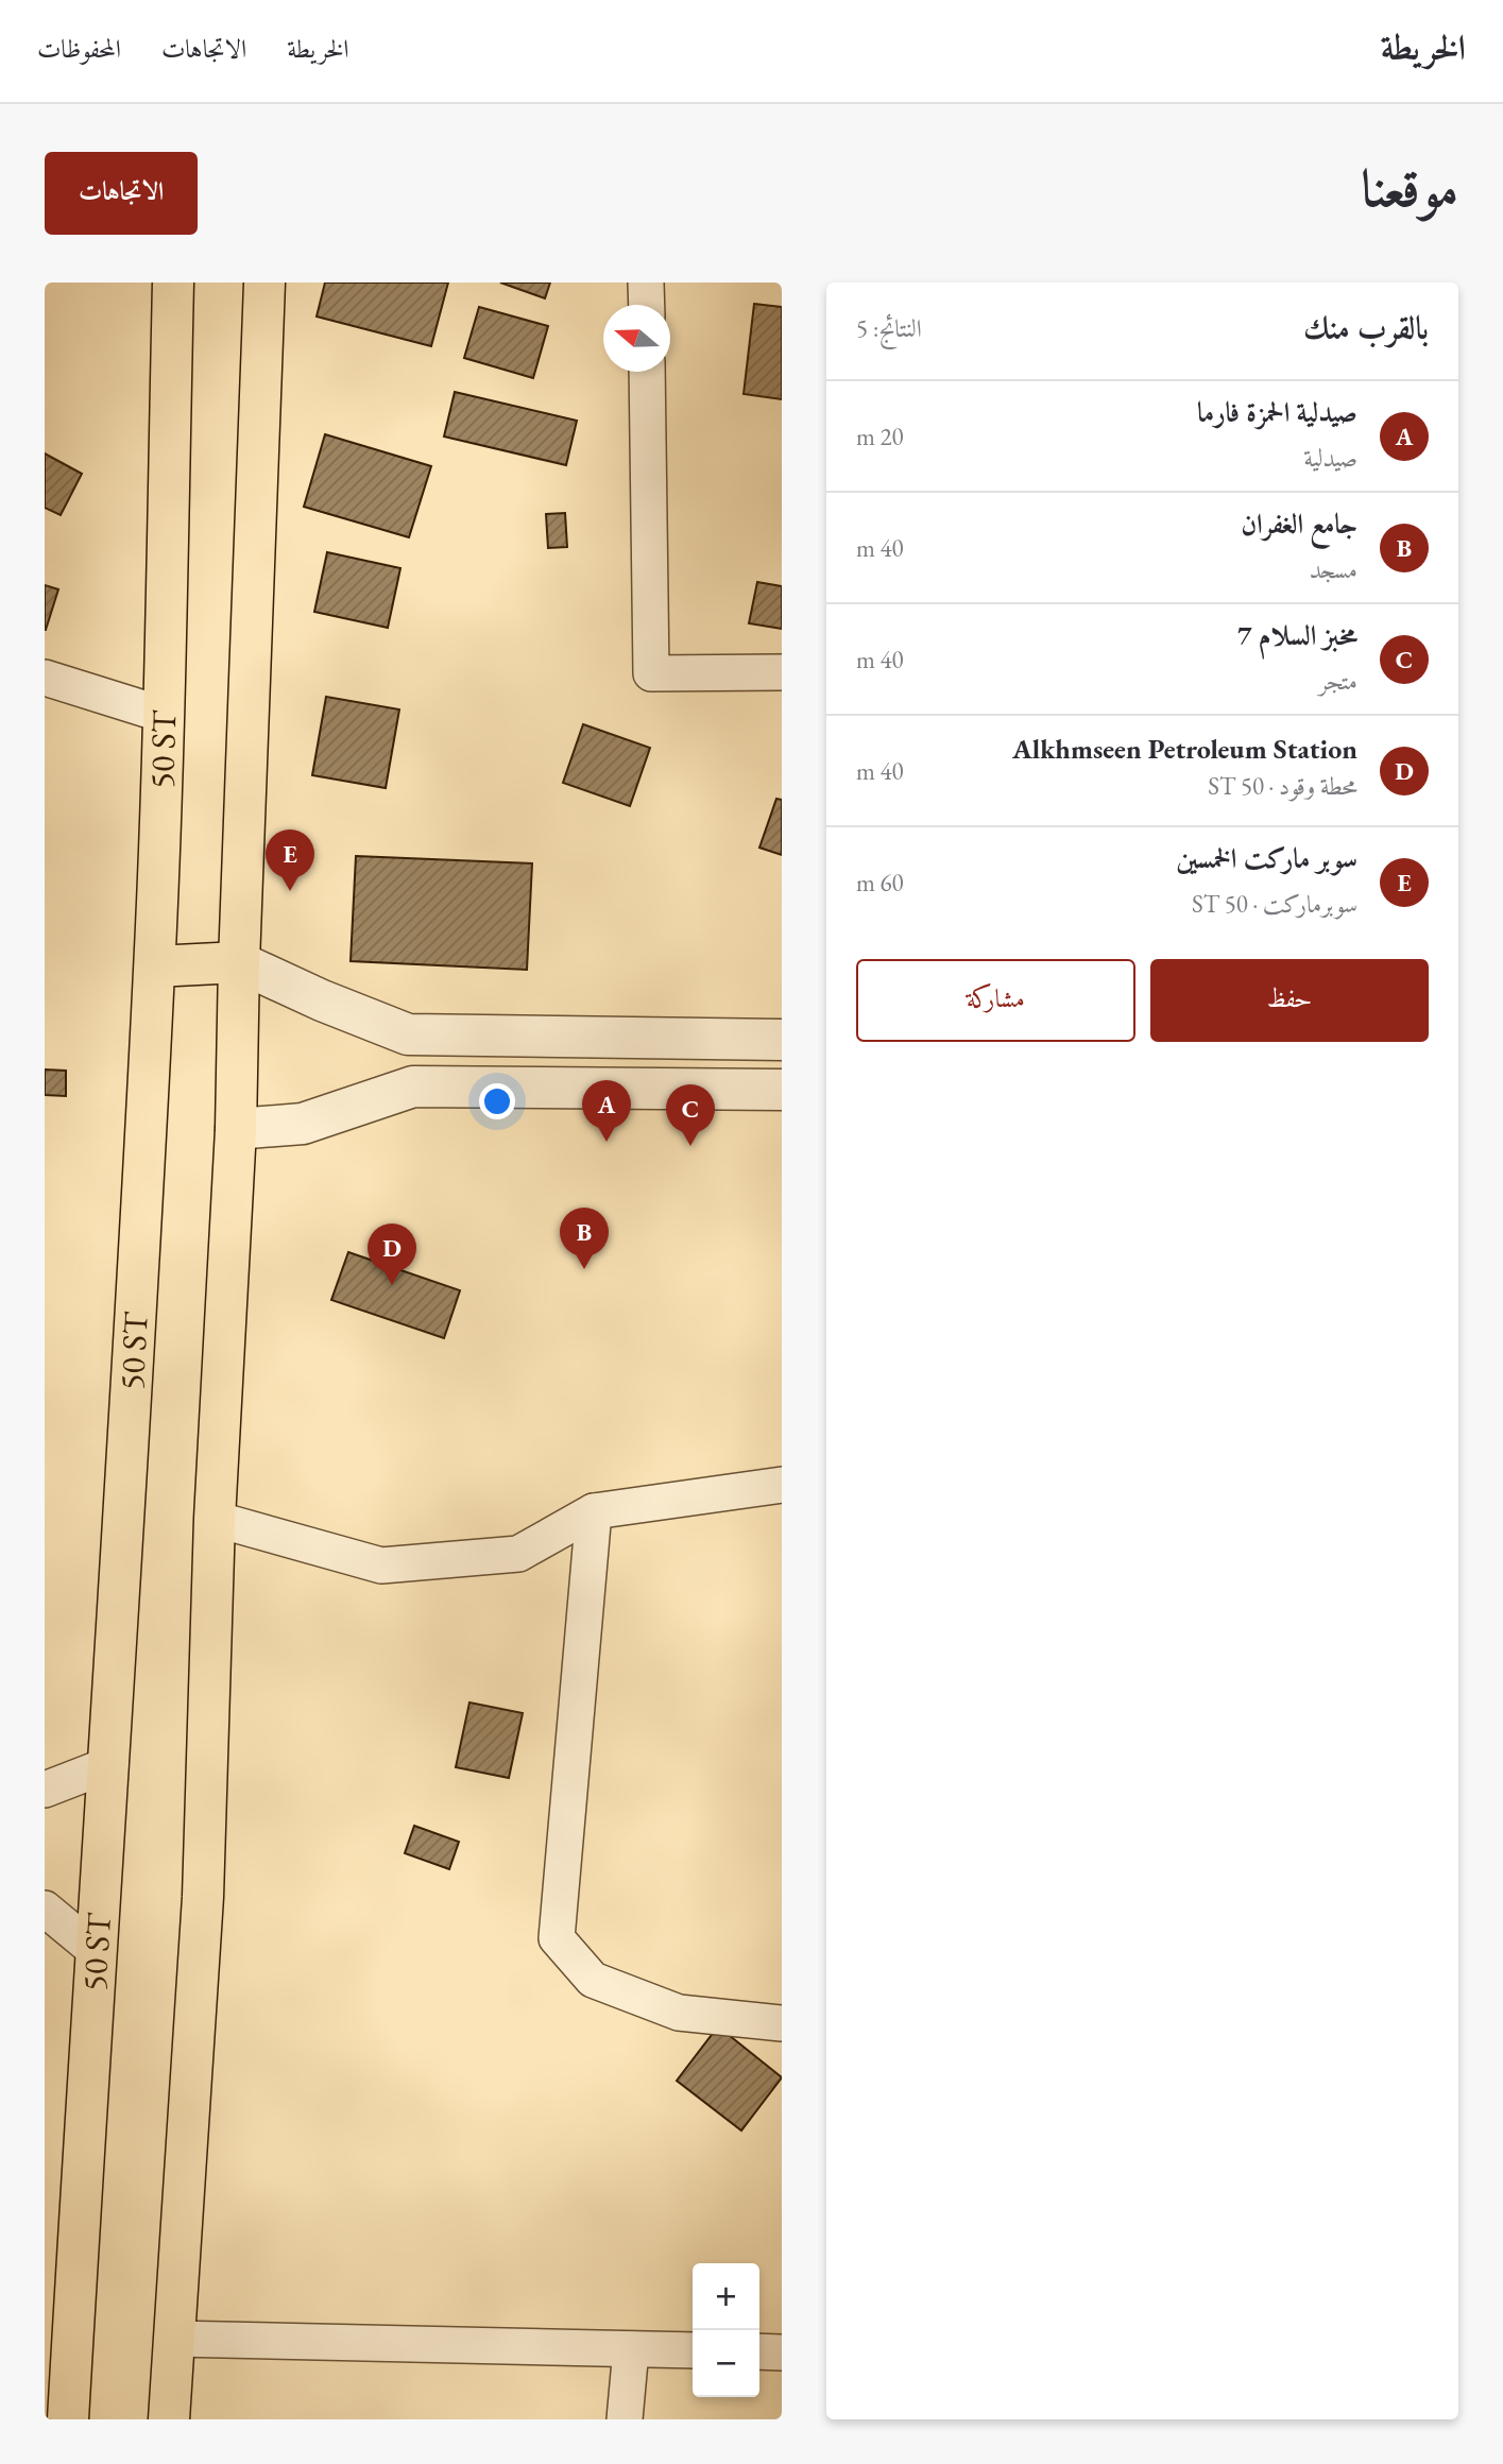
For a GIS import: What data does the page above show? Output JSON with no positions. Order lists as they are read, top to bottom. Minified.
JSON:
{"streets":{"main road":["50 ST"]},"north":"left","page":{"header":"الخريطة","nav":["الخريطة","الاتجاهات","المحفوظات"],"title":"موقعنا","buttons":["الاتجاهات",["حفظ","مشاركة"]],"heading":["بالقرب منك","النتائج: 5"],"list":[{"mark":"A","name":"صيدلية الحمزة فارما","note":"صيدلية","value":"20 m"},{"mark":"B","name":"جامع الغفران","note":"مسجد","value":"40 m"},{"mark":"C","name":"مخبز السلام 7","note":"متجر","value":"40 m"},{"mark":"D","name":"Alkhmseen Petroleum Station","note":"محطة وقود · 50 ST","value":"40 m"},{"mark":"E","name":"سوبر ماركت الخمسين","note":"سوبرماركت · 50 ST","value":"60 m"}],"pins":["E","A","C","B","D"],"map_buttons":["+","−"]}}
